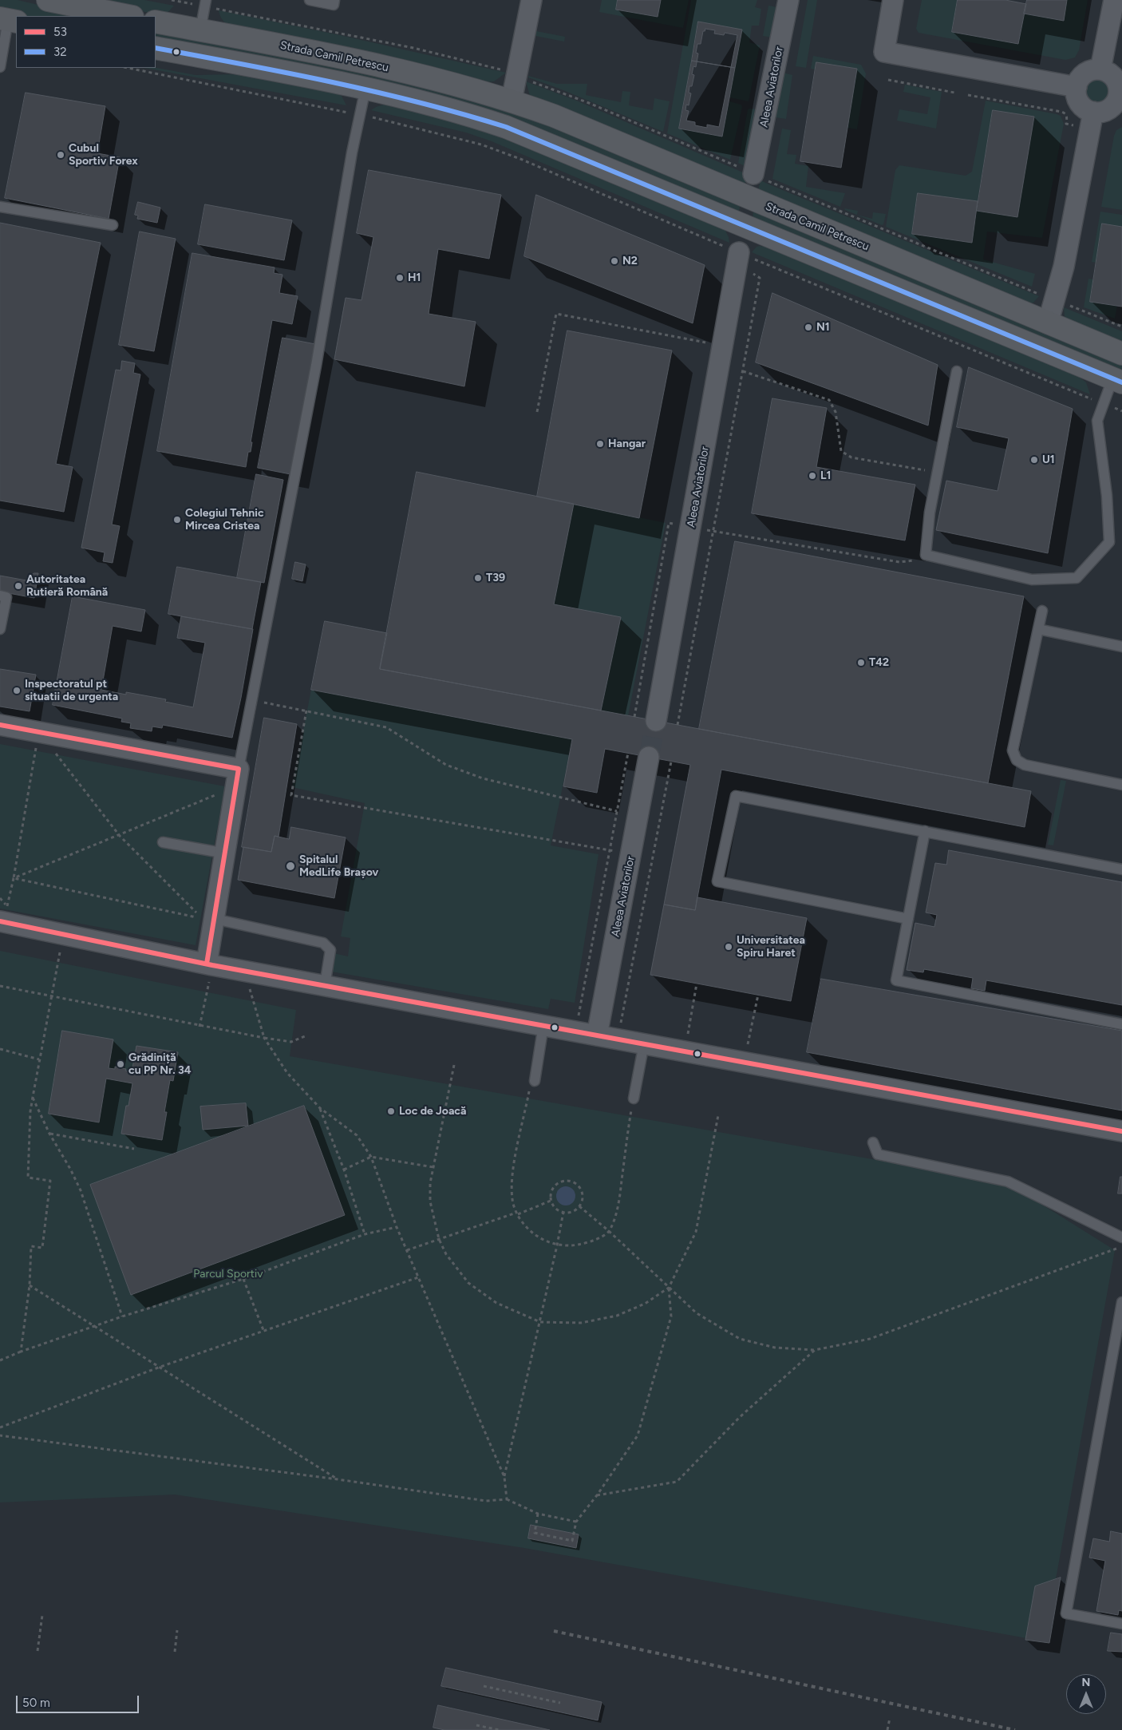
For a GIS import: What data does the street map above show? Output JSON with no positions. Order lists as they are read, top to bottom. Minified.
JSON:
{"streets":{"street":["Strada Camil Petrescu","Aleea Aviatorilor"]},"parks":["Parcul Sportiv"],"places":["Cubul Sportiv Forex","N2","H1","N1","Hangar","U1","L1","Colegiul Tehnic Mircea Cristea","T39","Autoritatea Rutieră Română","T42","Inspectoratul pt situatii de urgenta","Spitalul MedLife Brașov","Universitatea Spiru Haret","Grădiniță cu PP Nr. 34","Loc de Joacă"],"lines":["transit line 32","transit line 53"],"legend":["53","32"],"scale_bar":"50 m","north":"top"}
